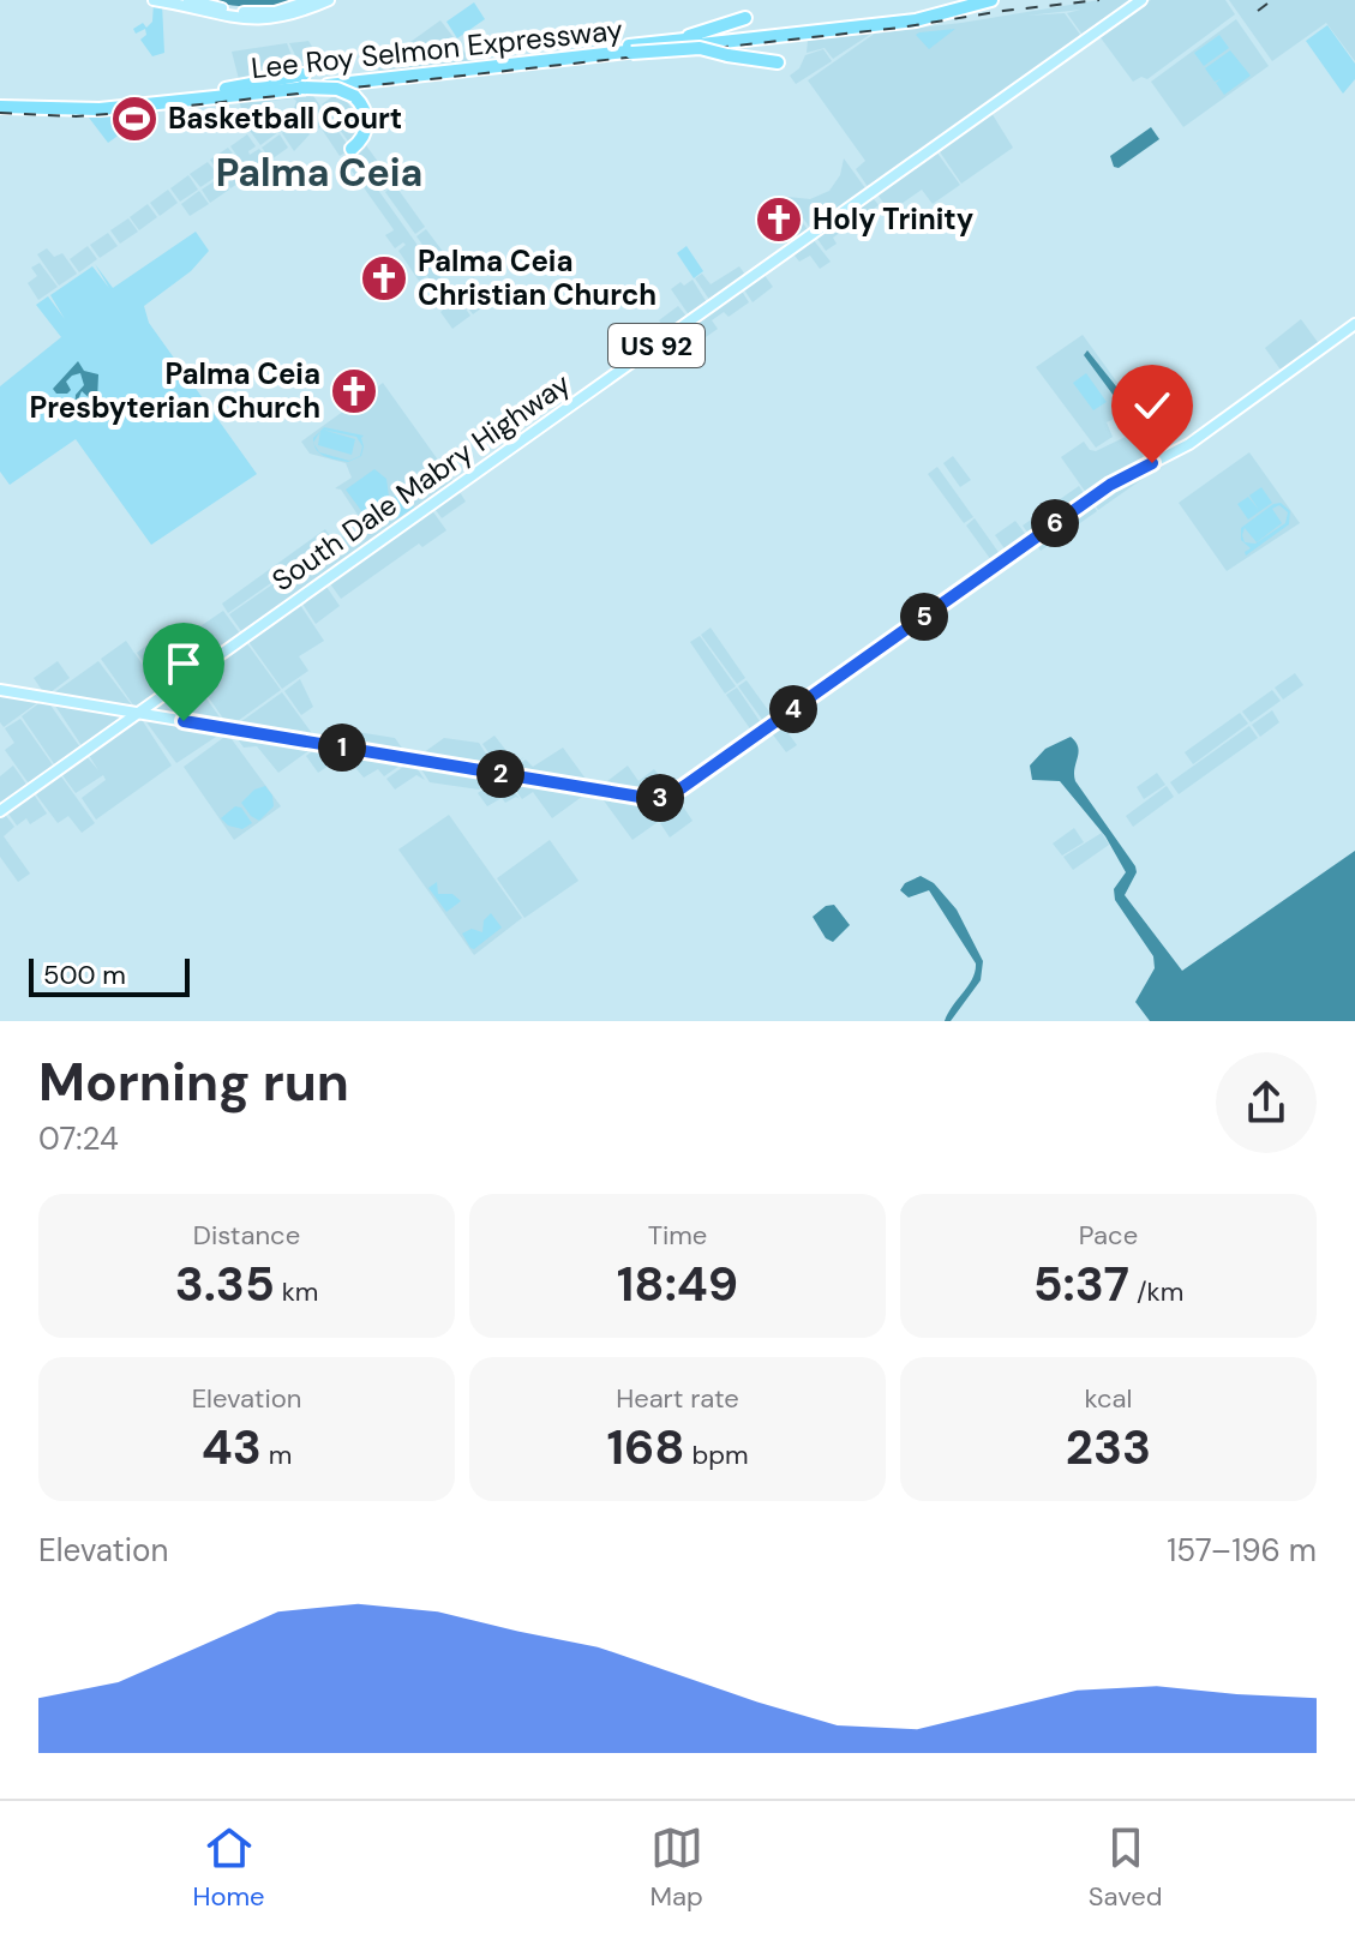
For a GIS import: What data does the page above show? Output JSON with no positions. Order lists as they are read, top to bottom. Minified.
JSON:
{"streets":{"highway":["Lee Roy Selmon Expressway"],"main road":["US 92","South Dale Mabry Highway"]},"districts":["Palma Ceia"],"places":{"sports":["Basketball Court"],"church":["Holy Trinity","Palma Ceia Christian Church","Palma Ceia Presbyterian Church"]},"scale_bar":"500 m","page":{"pins":["6","5","4","1","2","3"],"scale":"500 m","heading":["Morning run","07:24"],"stats":[["Distance","3.35 km"],["Time","18:49"],["Pace","5:37 /km"],["Elevation","43 m"],["Heart rate","168 bpm"],["kcal","233"]],"chart":["Elevation","157–196 m"],"tabs":["Home","Map","Saved"]}}
